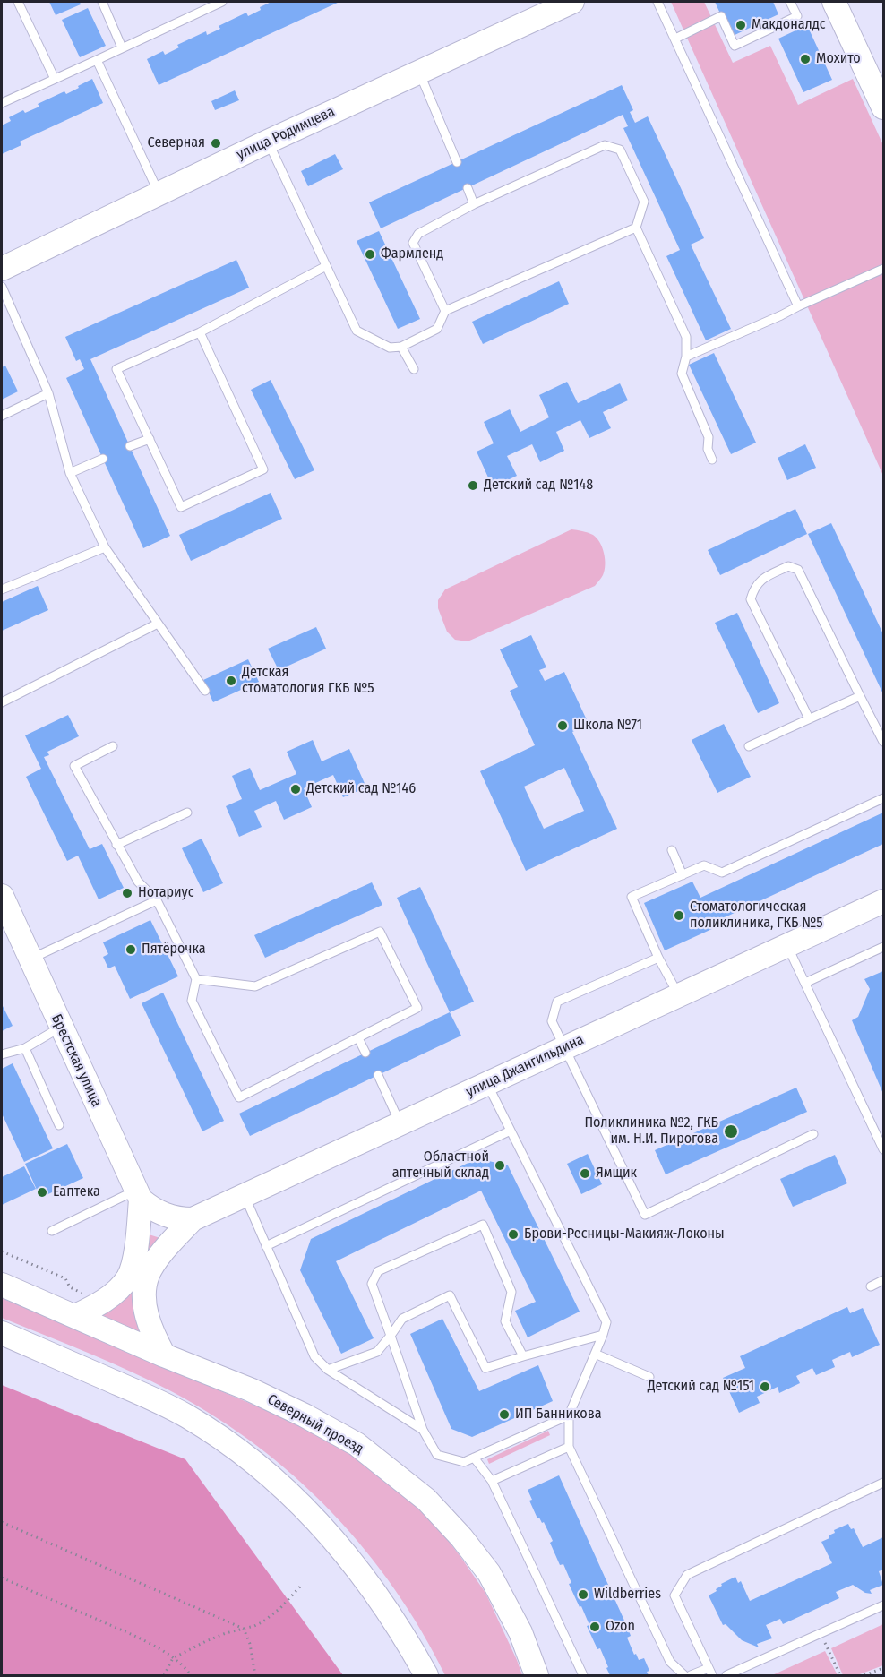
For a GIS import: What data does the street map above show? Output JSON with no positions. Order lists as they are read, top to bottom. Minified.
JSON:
{"streets":{"main road":["улица Родимцева","Брестская улица","улица Джангильдина","Северный проезд"]},"places":["Макдоналдс","Мохито","Северная","Фармленд","Детский сад №148","Детская стоматология ГКБ №5","Школа №71","Детский сад №146","Нотариус","Стоматологическая поликлиника, ГКБ №5","Пятёрочка","Поликлиника №2, ГКБ им. Н.И. Пирогова","Областной аптечный склад","Ямщик","Еаптека","Брови-Ресницы-Макияж-Локоны","Детский сад №151","ИП Банникова","Wildberries","Ozon"]}
